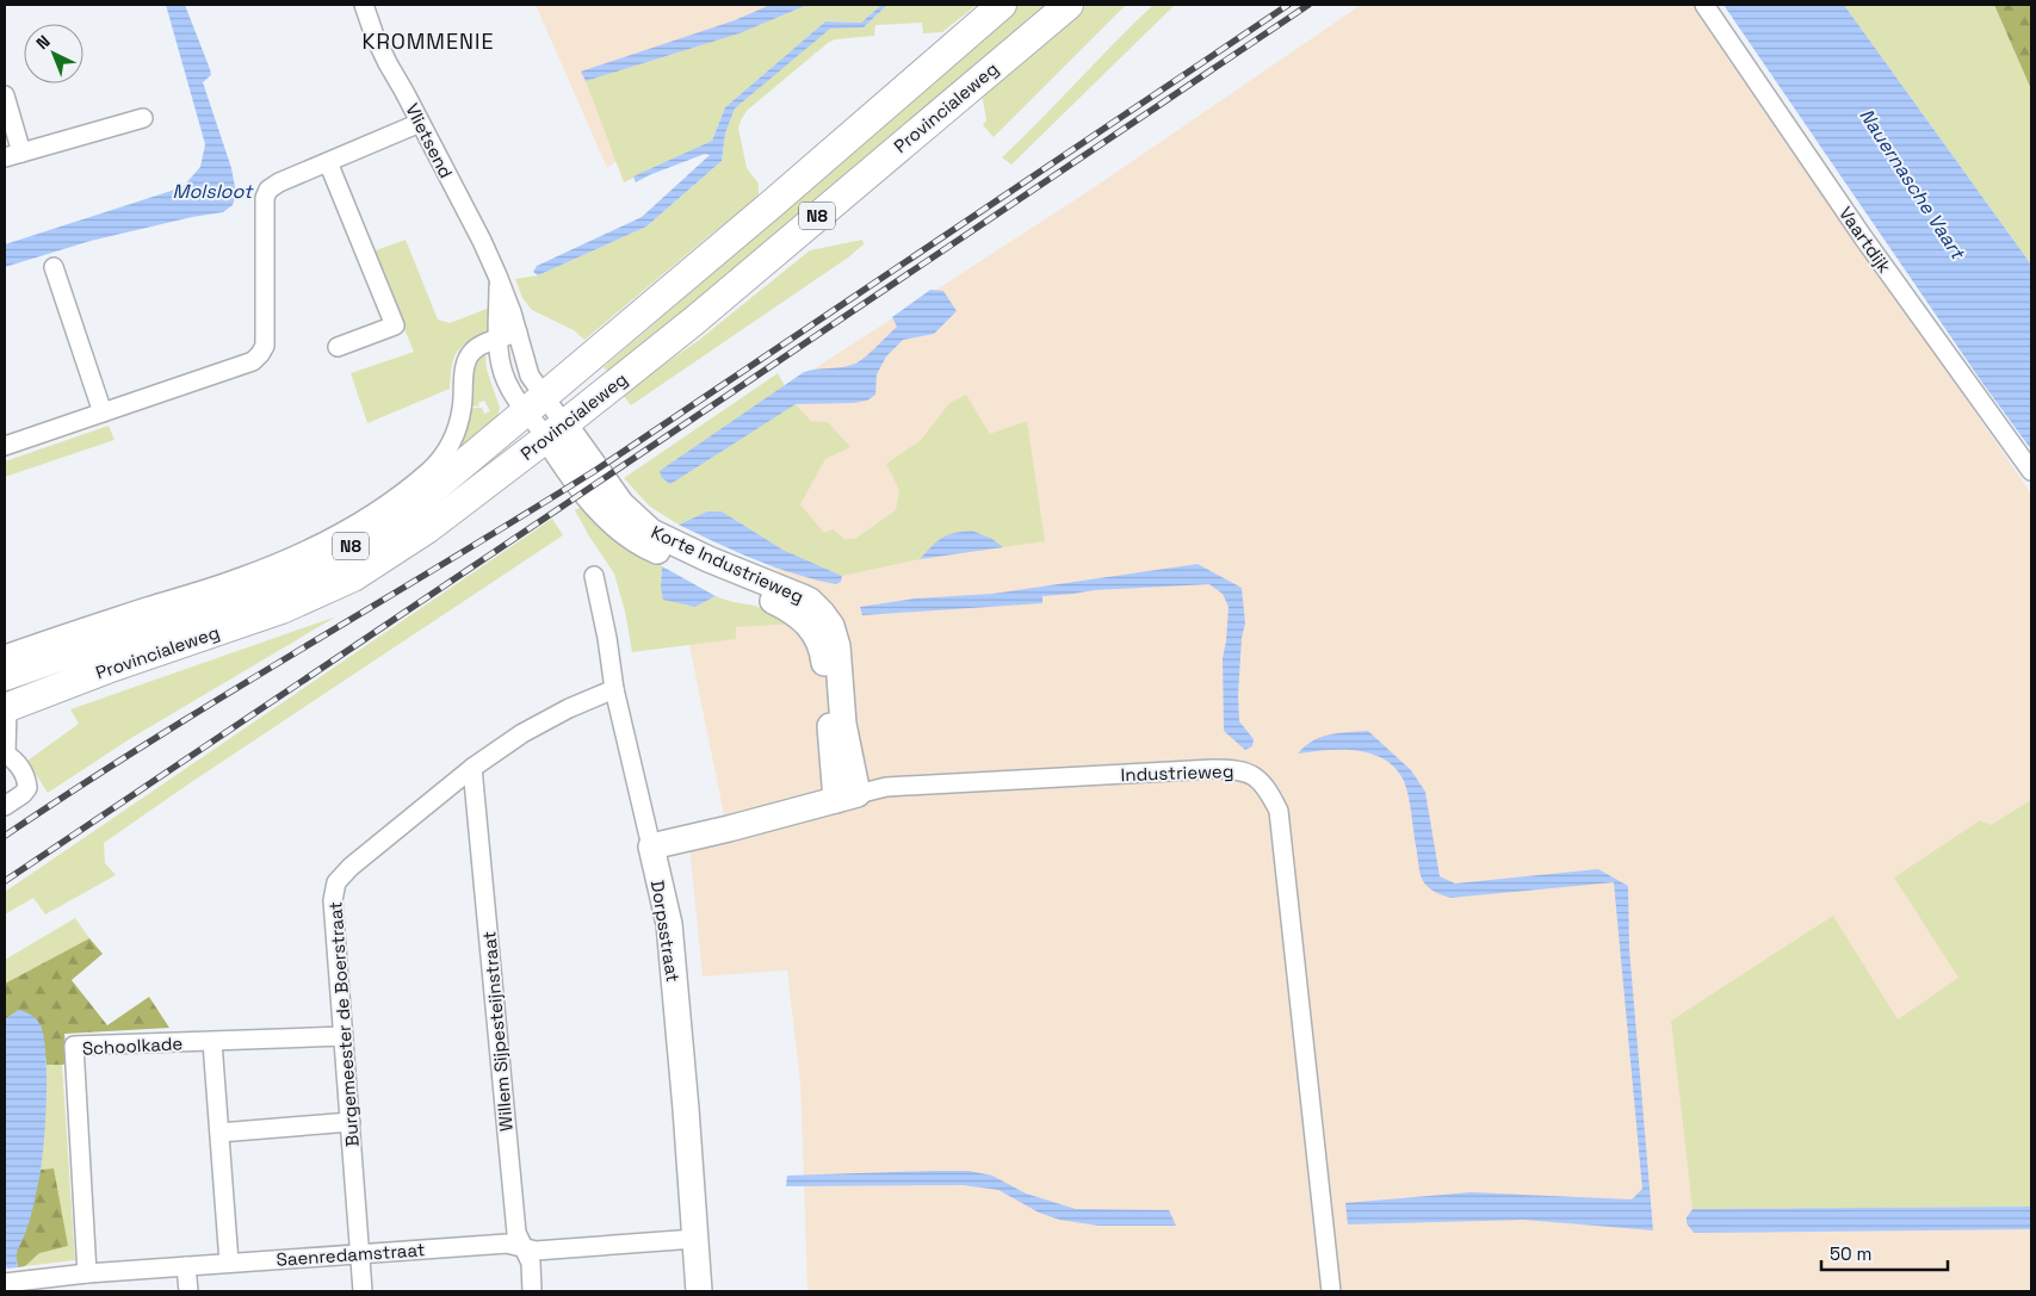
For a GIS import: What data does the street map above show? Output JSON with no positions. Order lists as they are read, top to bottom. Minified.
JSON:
{"streets":{"main road":["Provincialeweg","N8"],"street":["Vlietsend","Vaartdijk","Korte Industrieweg","Industrieweg","Dorpsstraat","Burgemeester de Boerstraat","Willem Sijpesteijnstraat","Schoolkade","Saenredamstraat"]},"crossings":[["Provincialeweg","Vlietsend"],["Provincialeweg","Korte Industrieweg"],["Vlietsend","Korte Industrieweg"],["Korte Industrieweg","Industrieweg"],["Industrieweg","Dorpsstraat"],["Dorpsstraat","Burgemeester de Boerstraat"],["Dorpsstraat","Saenredamstraat"],["Burgemeester de Boerstraat","Willem Sijpesteijnstraat"],["Burgemeester de Boerstraat","Schoolkade"],["Burgemeester de Boerstraat","Saenredamstraat"],["Willem Sijpesteijnstraat","Saenredamstraat"],["Schoolkade","Saenredamstraat"]],"districts":["KROMMENIE"],"water":["Nauernasche Vaart","Molsloot"],"scale_bar":"50 m","north":"top left"}
